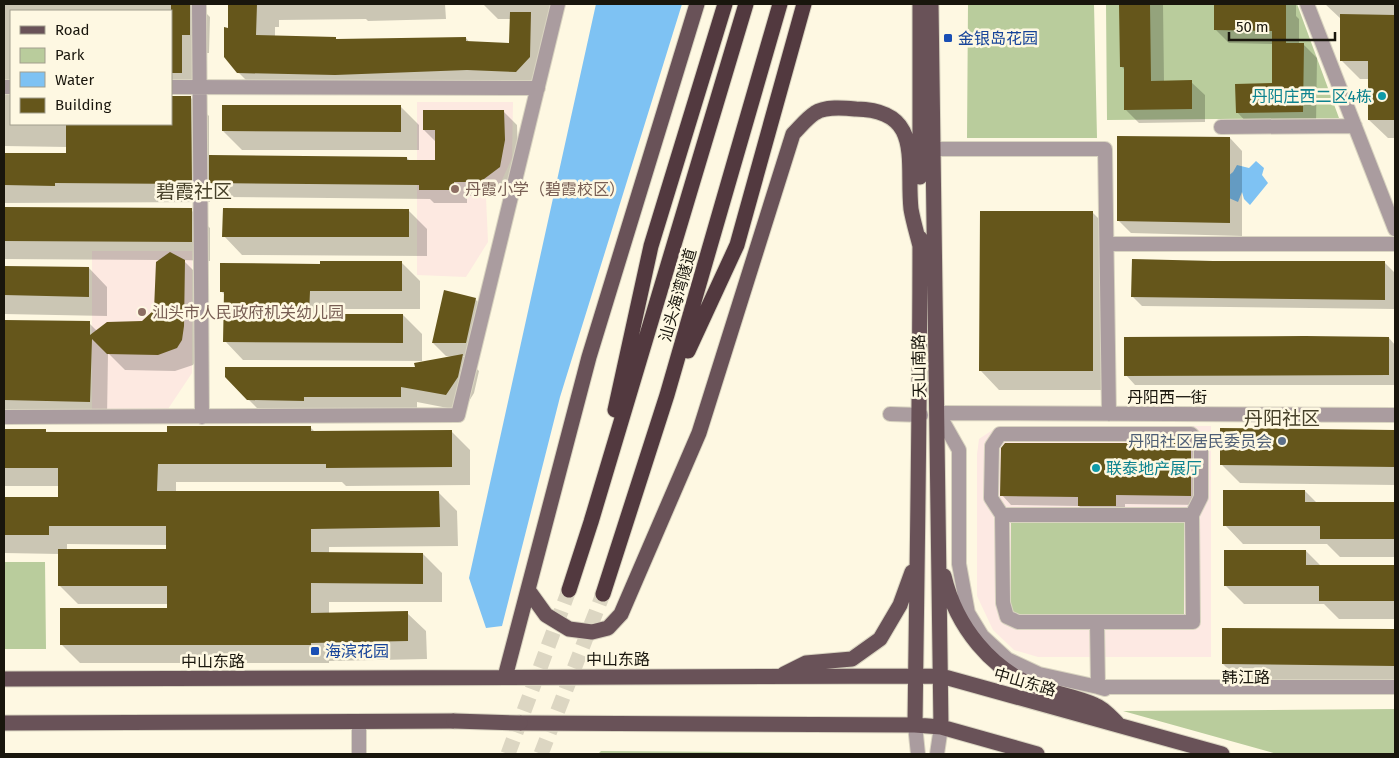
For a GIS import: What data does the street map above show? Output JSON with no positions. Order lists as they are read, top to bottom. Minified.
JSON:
{"streets":{"highway":["汕头海湾隧道"],"main road":["天山南路","中山东路"],"street":["丹阳西一街","韩江路"]},"crossings":[["天山南路","丹阳西一街"],["天山南路","中山东路"]],"districts":["碧霞社区","丹阳社区"],"places":{"transit":["金银岛花园","海滨花园"],"other":["丹阳庄西二区4栋","丹霞小学（碧霞校区）","汕头市人民政府机关幼儿园","丹阳社区居民委员会","联泰地产展厅"]},"legend":["Road","Park","Water","Building"],"scale_bar":"50 m"}
